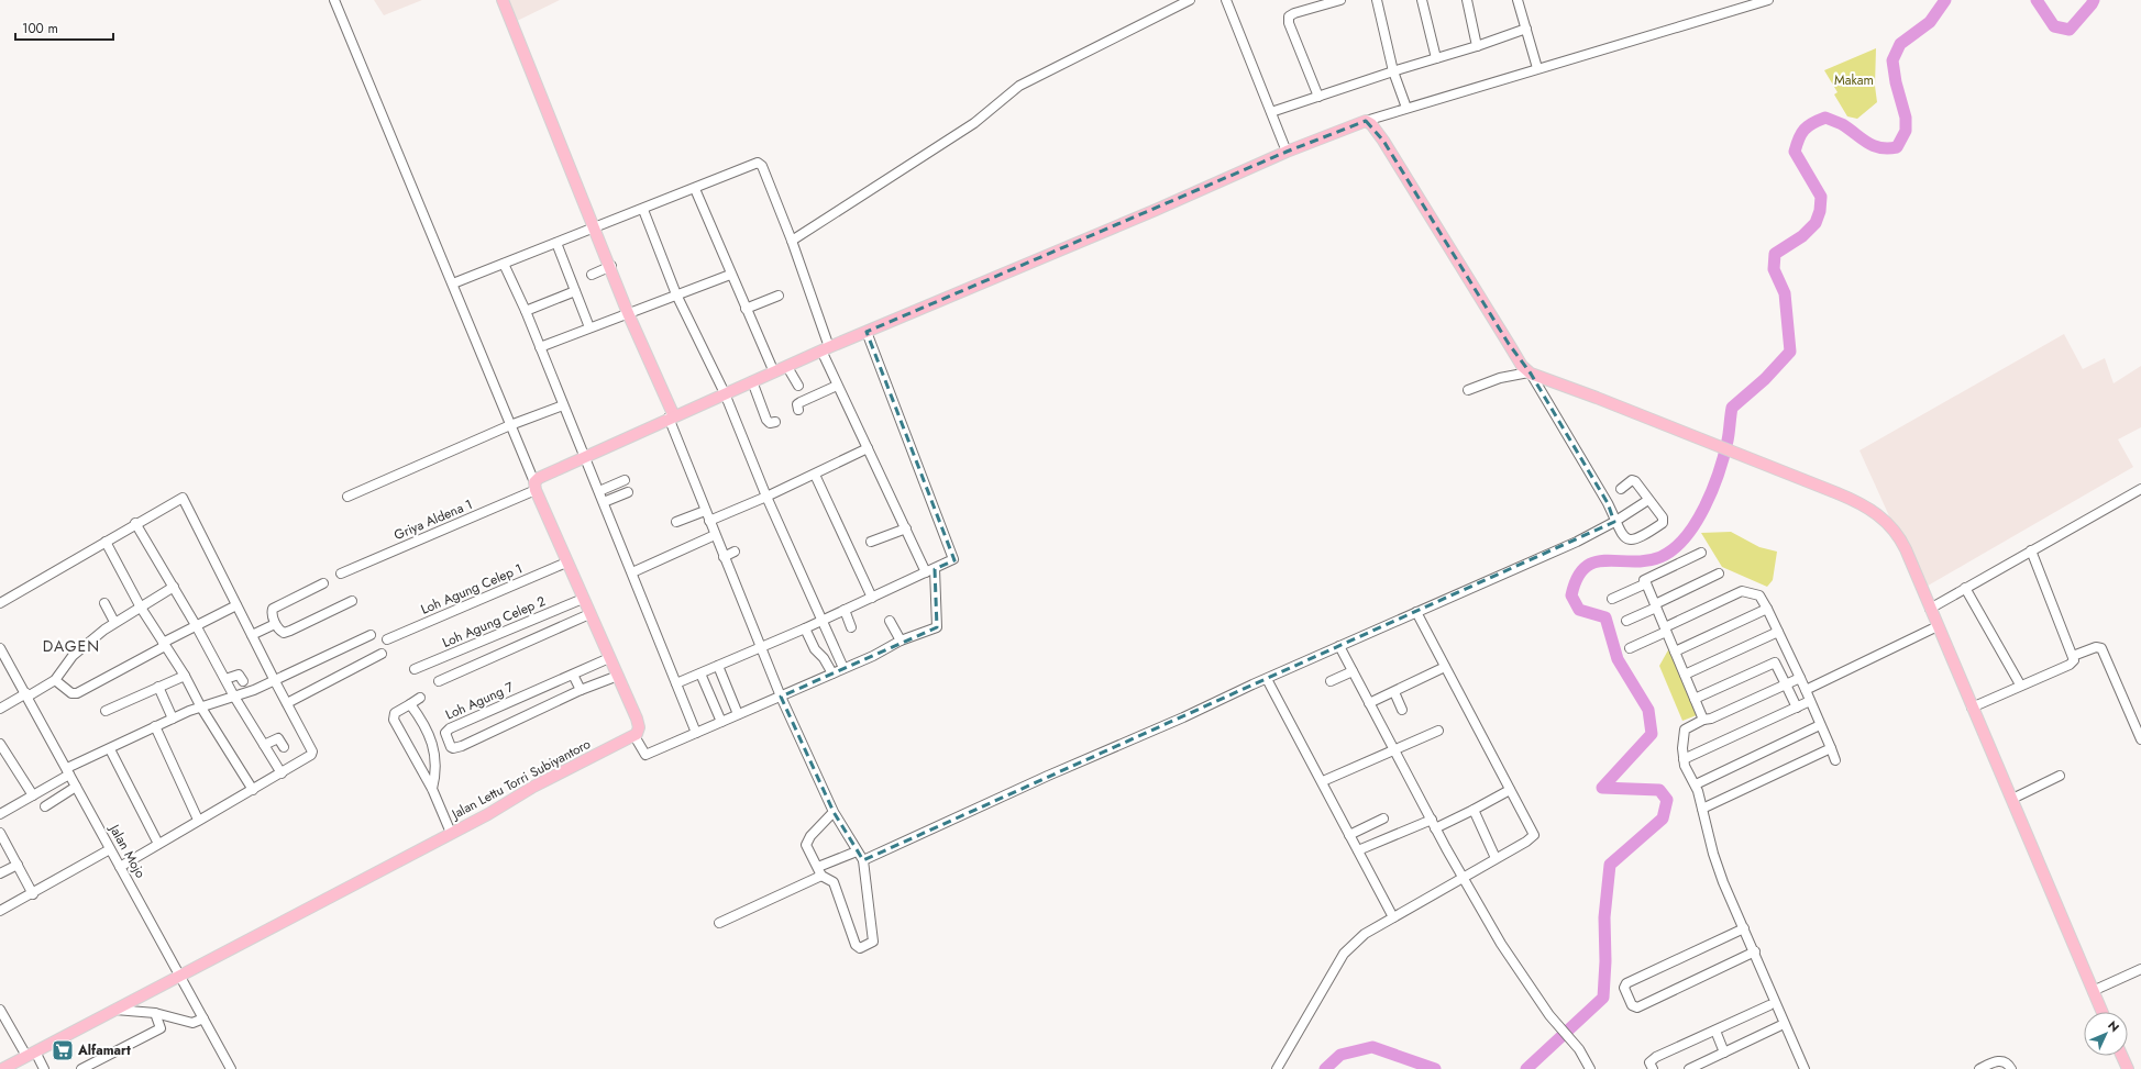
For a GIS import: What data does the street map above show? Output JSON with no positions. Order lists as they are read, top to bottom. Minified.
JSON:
{"streets":{"main road":["Jalan Lettu Torri Subiyantoro"],"street":["Griya Aldena 1","Loh Agung Celep 1","Loh Agung Celep 2","Loh Agung 7","Jalan Mojo"]},"crossings":[["Jalan Lettu Torri Subiyantoro","Jalan Mojo"]],"districts":["DAGEN"],"parks":["Makam"],"places":{"supermarket":["Alfamart"]},"scale_bar":"100 m","north":"top right"}
